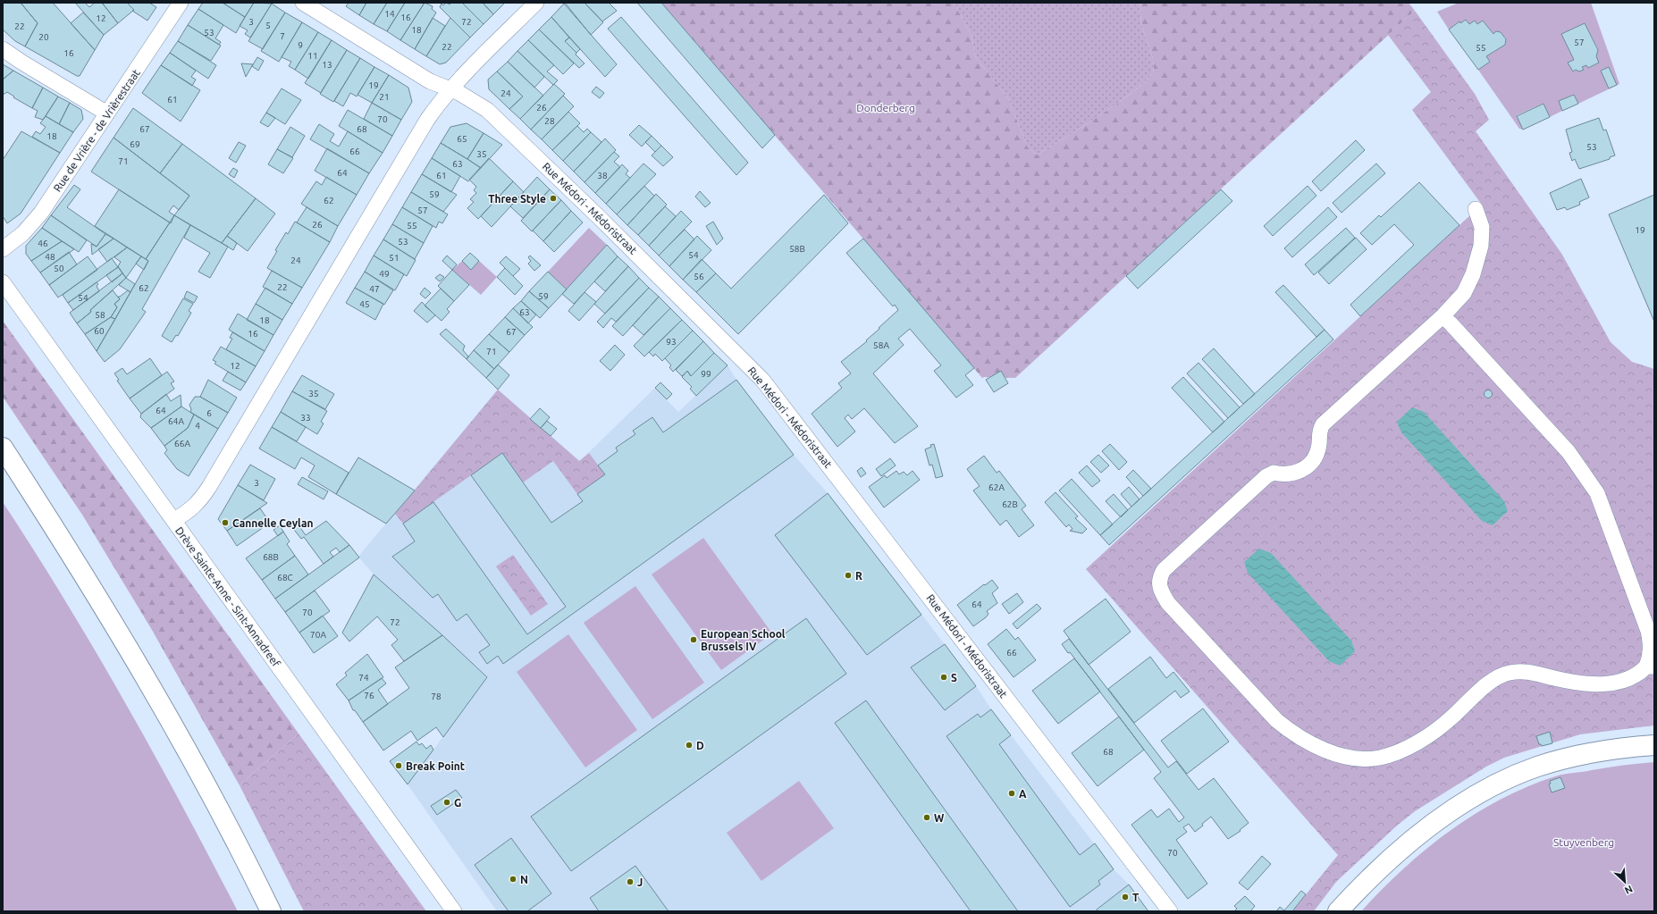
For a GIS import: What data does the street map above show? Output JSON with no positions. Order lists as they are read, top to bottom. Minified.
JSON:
{"streets":{"street":["Rue de Vrière - de Vrièrestraat","Rue Médori - Médoristraat","Drève Sainte-Anne - Sint-Annadreef"]},"parks":["Donderberg","Stuyvenberg"],"places":["Three Style","Cannelle Ceylan","R","European School Brussels IV","S","D","Break Point","A","G","W","N","J","T"],"house_numbers":["14","16","12","3","72","5","22","18","53","7","20","57","9","22","55","16","11","13","19","24","21","61","26","70","28","67","68","18","65","69","53","66","35","71","63","64","61","38","59","62","57","26","55","19","53","46","58B","54","48","51","24","50","49","56","22","62","47","59","54","45","63","58","18","60","67","16","93","58A","71","12","99","35","64","6","33","64A","4","66A","3","62A","62B","68B","68C","64","70","72","70A","66","74","76","78","68","70"],"north":"bottom right"}
